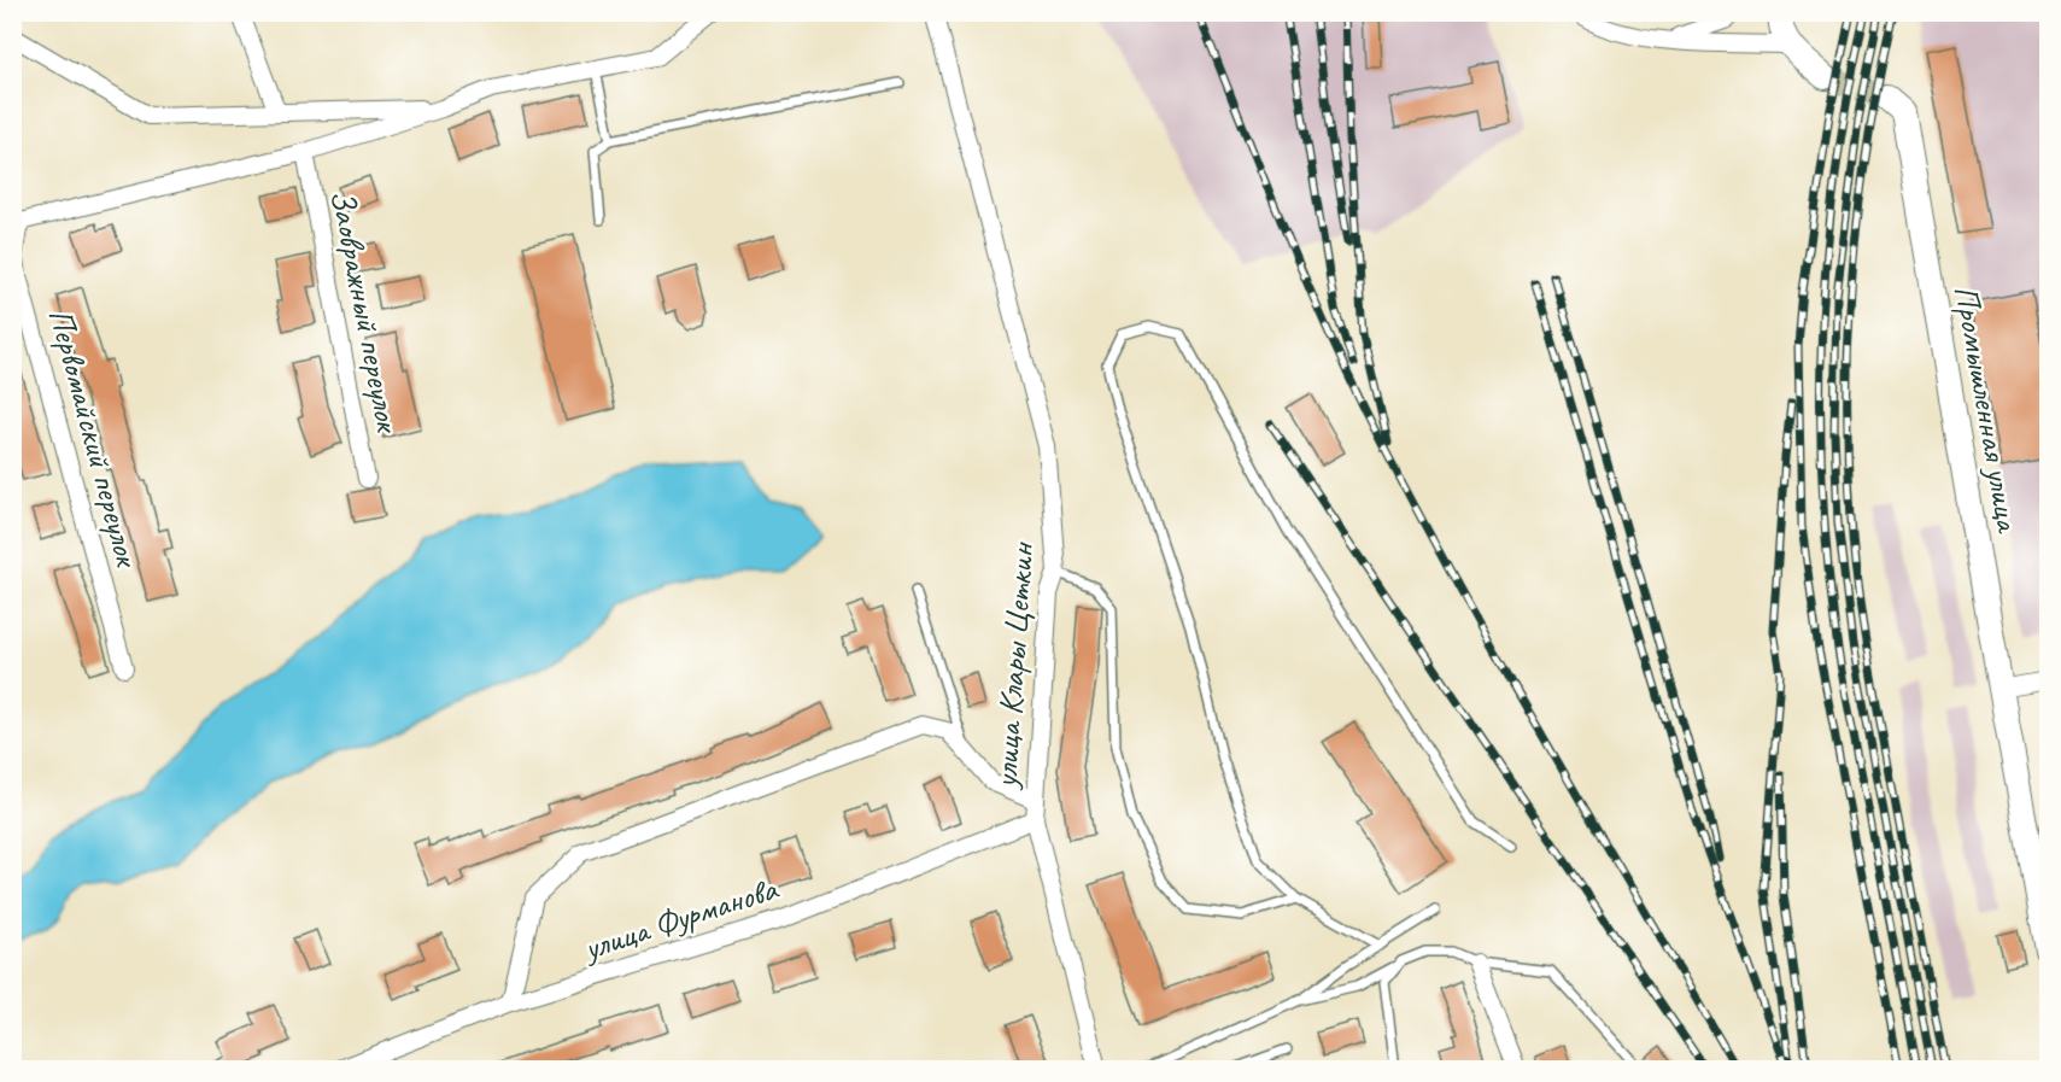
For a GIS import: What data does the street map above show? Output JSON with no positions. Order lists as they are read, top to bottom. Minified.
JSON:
{"streets":{"street":["Заовражный переулок","Промышленная улица","Первомайский переулок","улица Клары Цеткин","улица Фурманова"]},"crossings":[["улица Клары Цеткин","улица Фурманова"]]}
